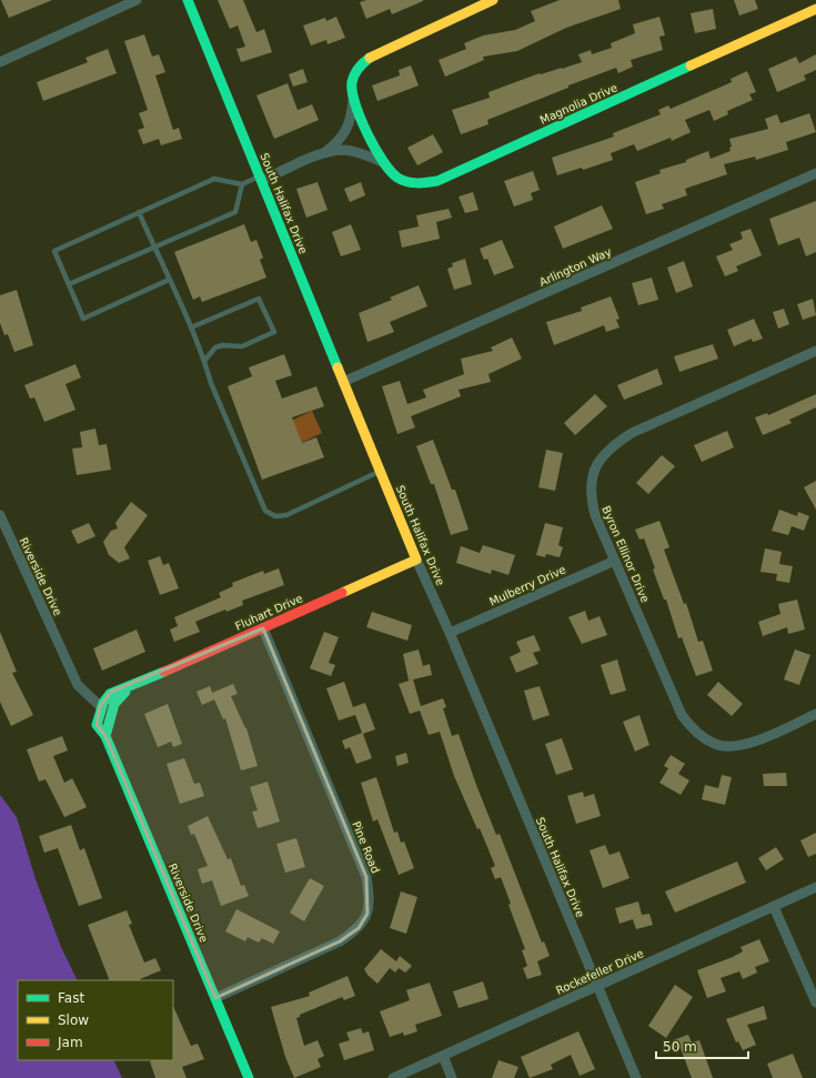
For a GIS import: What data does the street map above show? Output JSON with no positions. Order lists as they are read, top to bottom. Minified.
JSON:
{"streets":{"street":["Magnolia Drive","South Halifax Drive","Arlington Way","Byron Ellinor Drive","Riverside Drive","Mulberry Drive","Fluhart Drive","Pine Road","Rockefeller Drive"]},"crossings":[["South Halifax Drive","Arlington Way"],["South Halifax Drive","Mulberry Drive"],["South Halifax Drive","Fluhart Drive"],["South Halifax Drive","Rockefeller Drive"],["Byron Ellinor Drive","Mulberry Drive"],["Riverside Drive","Fluhart Drive"],["Riverside Drive","Pine Road"],["Fluhart Drive","Pine Road"]],"legend":["Fast","Slow","Jam"],"scale_bar":"50 m"}
